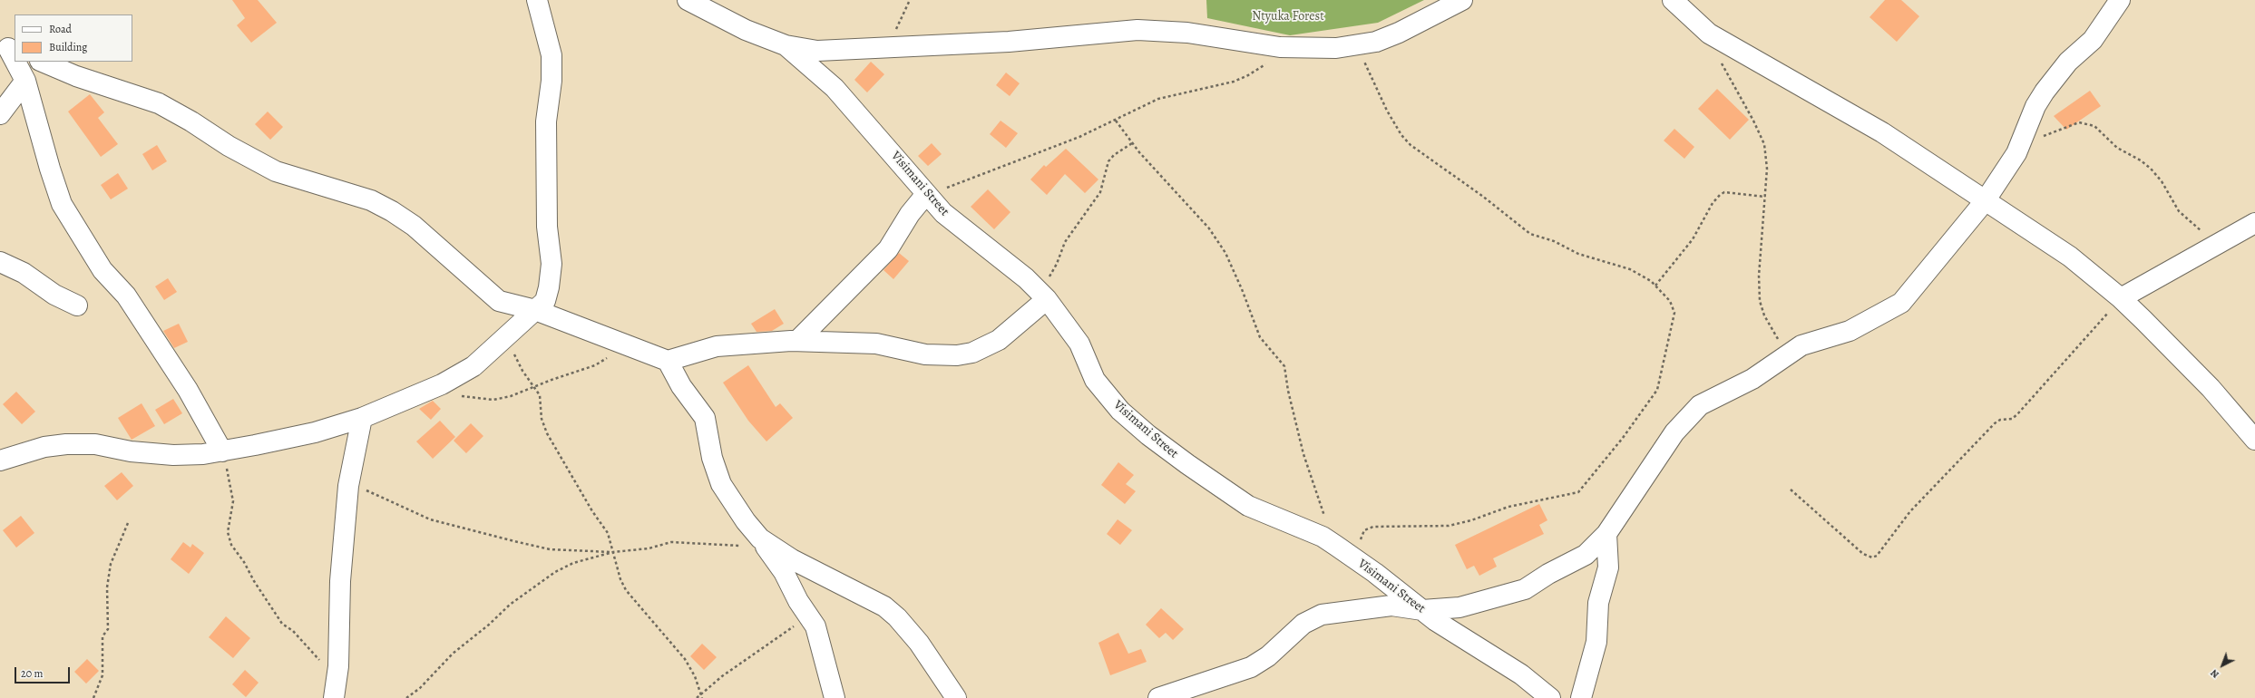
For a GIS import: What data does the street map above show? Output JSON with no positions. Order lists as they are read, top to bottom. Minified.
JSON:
{"streets":{"street":["Visimani Street"]},"parks":["Ntyuka Forest"],"legend":["Road","Building"],"scale_bar":"20 m","north":"bottom left"}
